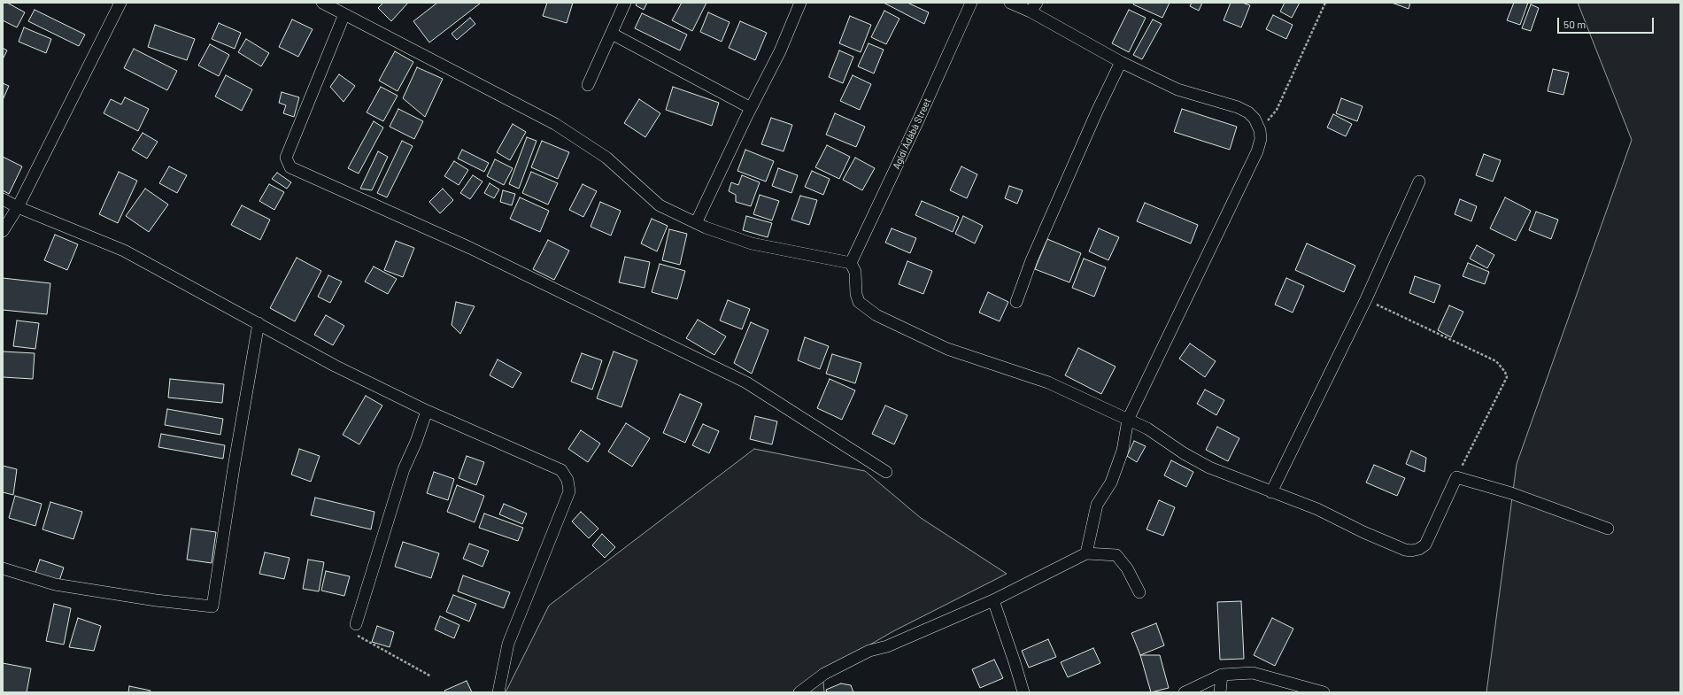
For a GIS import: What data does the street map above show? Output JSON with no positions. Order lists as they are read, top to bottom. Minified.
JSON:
{"streets":{"street":["Agídí Àdàbà Street"]},"scale_bar":"50 m"}
